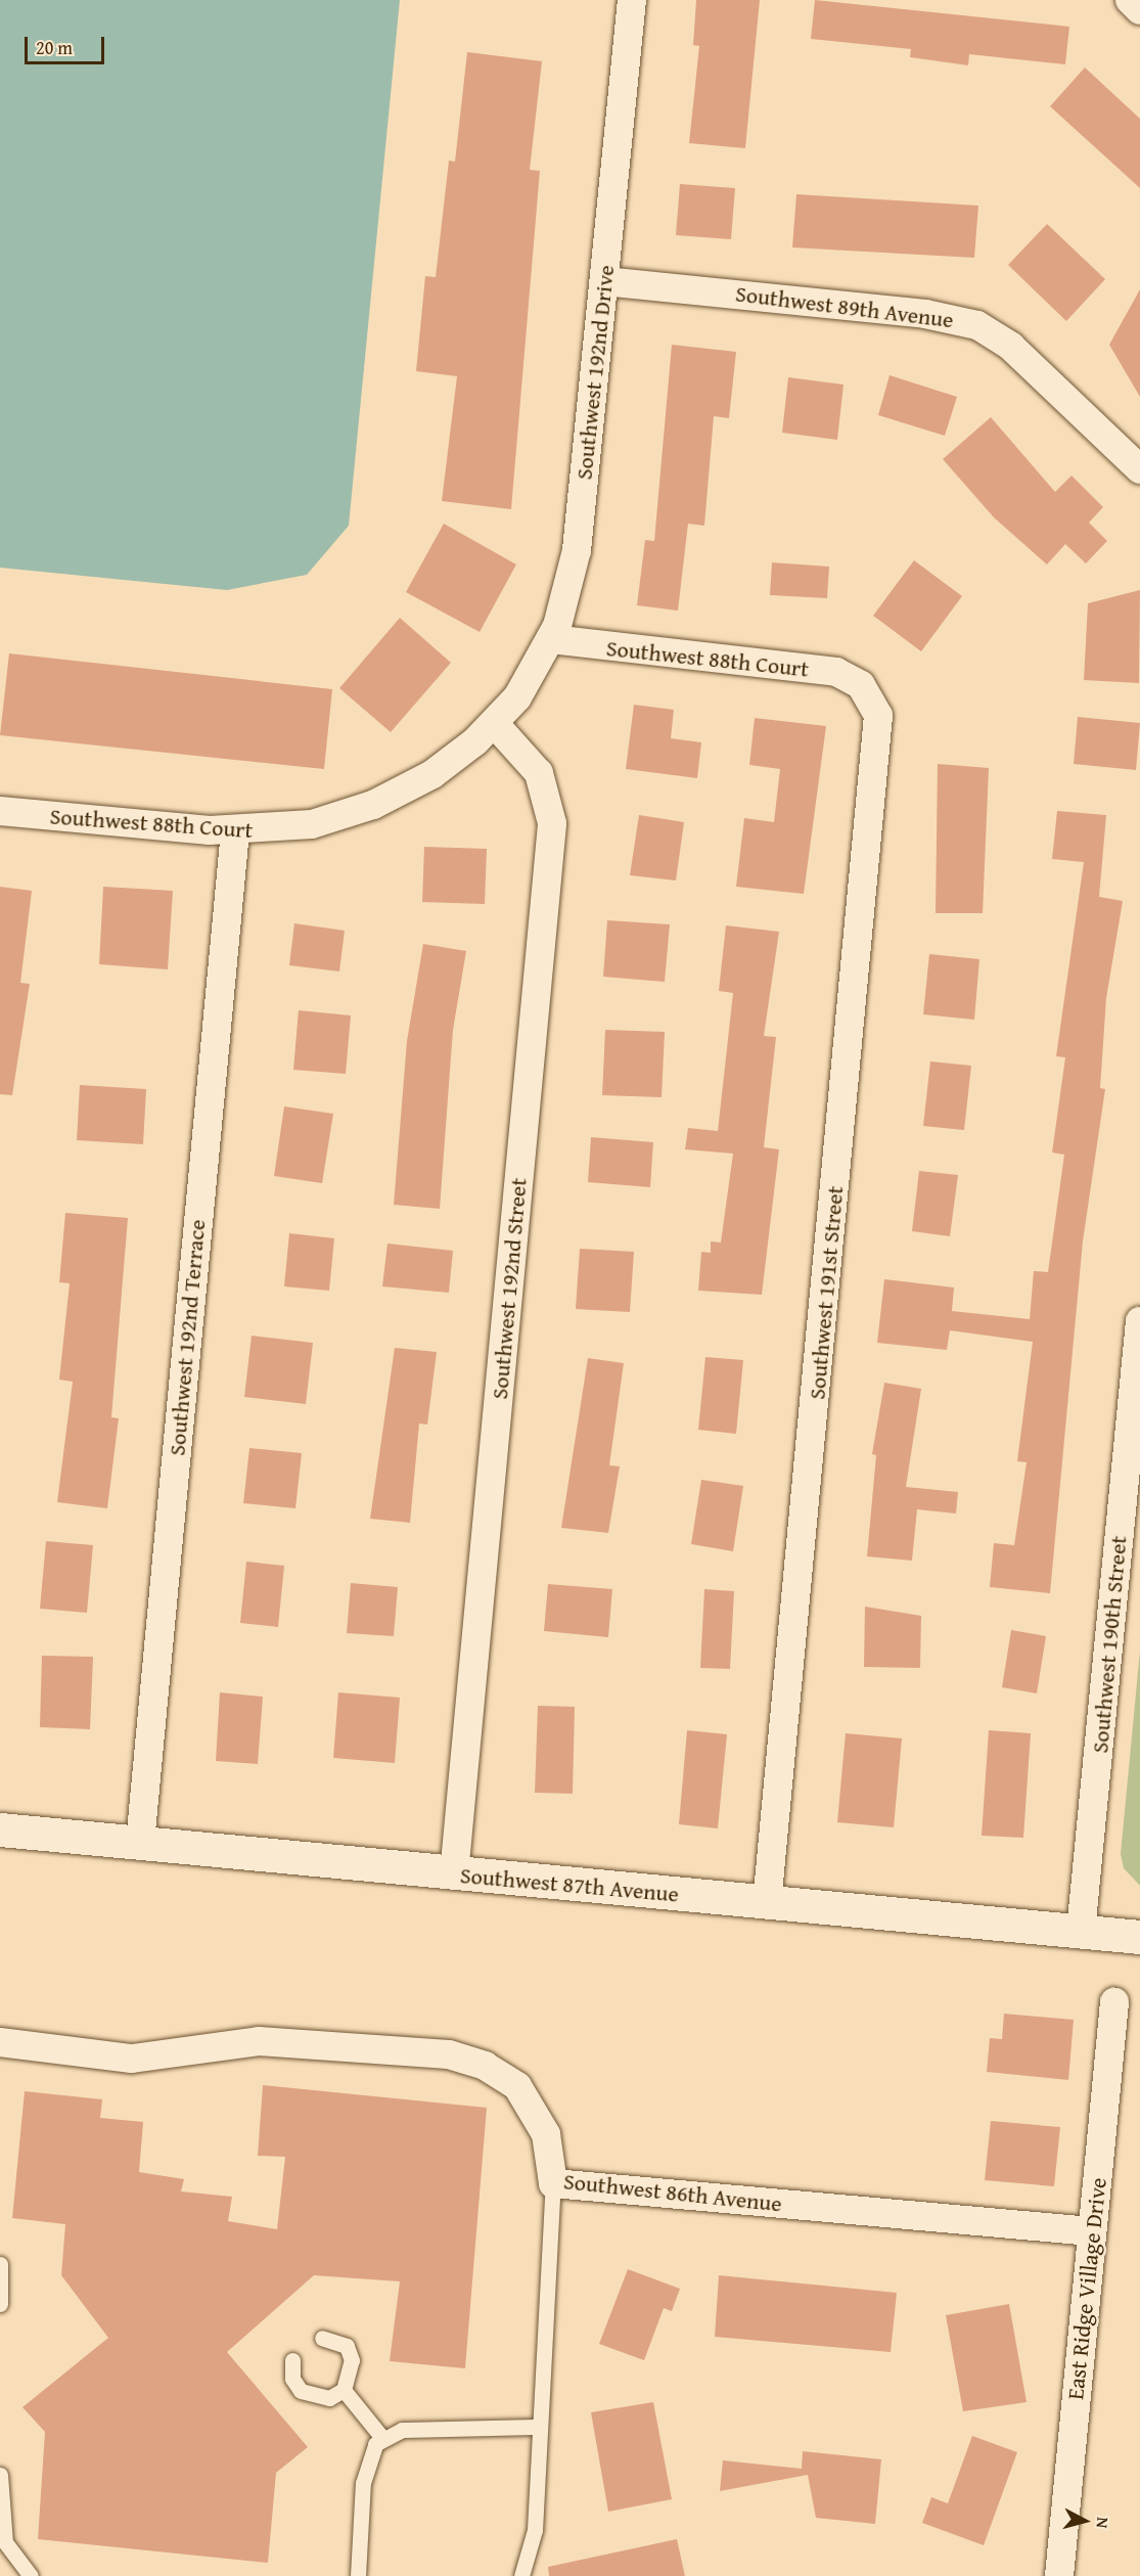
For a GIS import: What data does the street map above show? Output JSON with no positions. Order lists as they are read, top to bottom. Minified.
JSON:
{"streets":{"street":["Southwest 89th Avenue","Southwest 192nd Drive","Southwest 88th Court","Southwest 192nd Street","Southwest 191st Street","Southwest 192nd Terrace","Southwest 190th Street","Southwest 87th Avenue","Southwest 86th Avenue","East Ridge Village Drive"]},"crossings":[["Southwest 89th Avenue","Southwest 192nd Drive"],["Southwest 192nd Drive","Southwest 88th Court"],["Southwest 192nd Drive","Southwest 192nd Street"],["Southwest 88th Court","Southwest 192nd Street"],["Southwest 88th Court","Southwest 191st Street"],["Southwest 88th Court","Southwest 192nd Terrace"],["Southwest 192nd Street","Southwest 87th Avenue"],["Southwest 191st Street","Southwest 87th Avenue"],["Southwest 192nd Terrace","Southwest 87th Avenue"],["Southwest 190th Street","Southwest 87th Avenue"],["Southwest 86th Avenue","East Ridge Village Drive"]],"scale_bar":"20 m","north":"right"}
